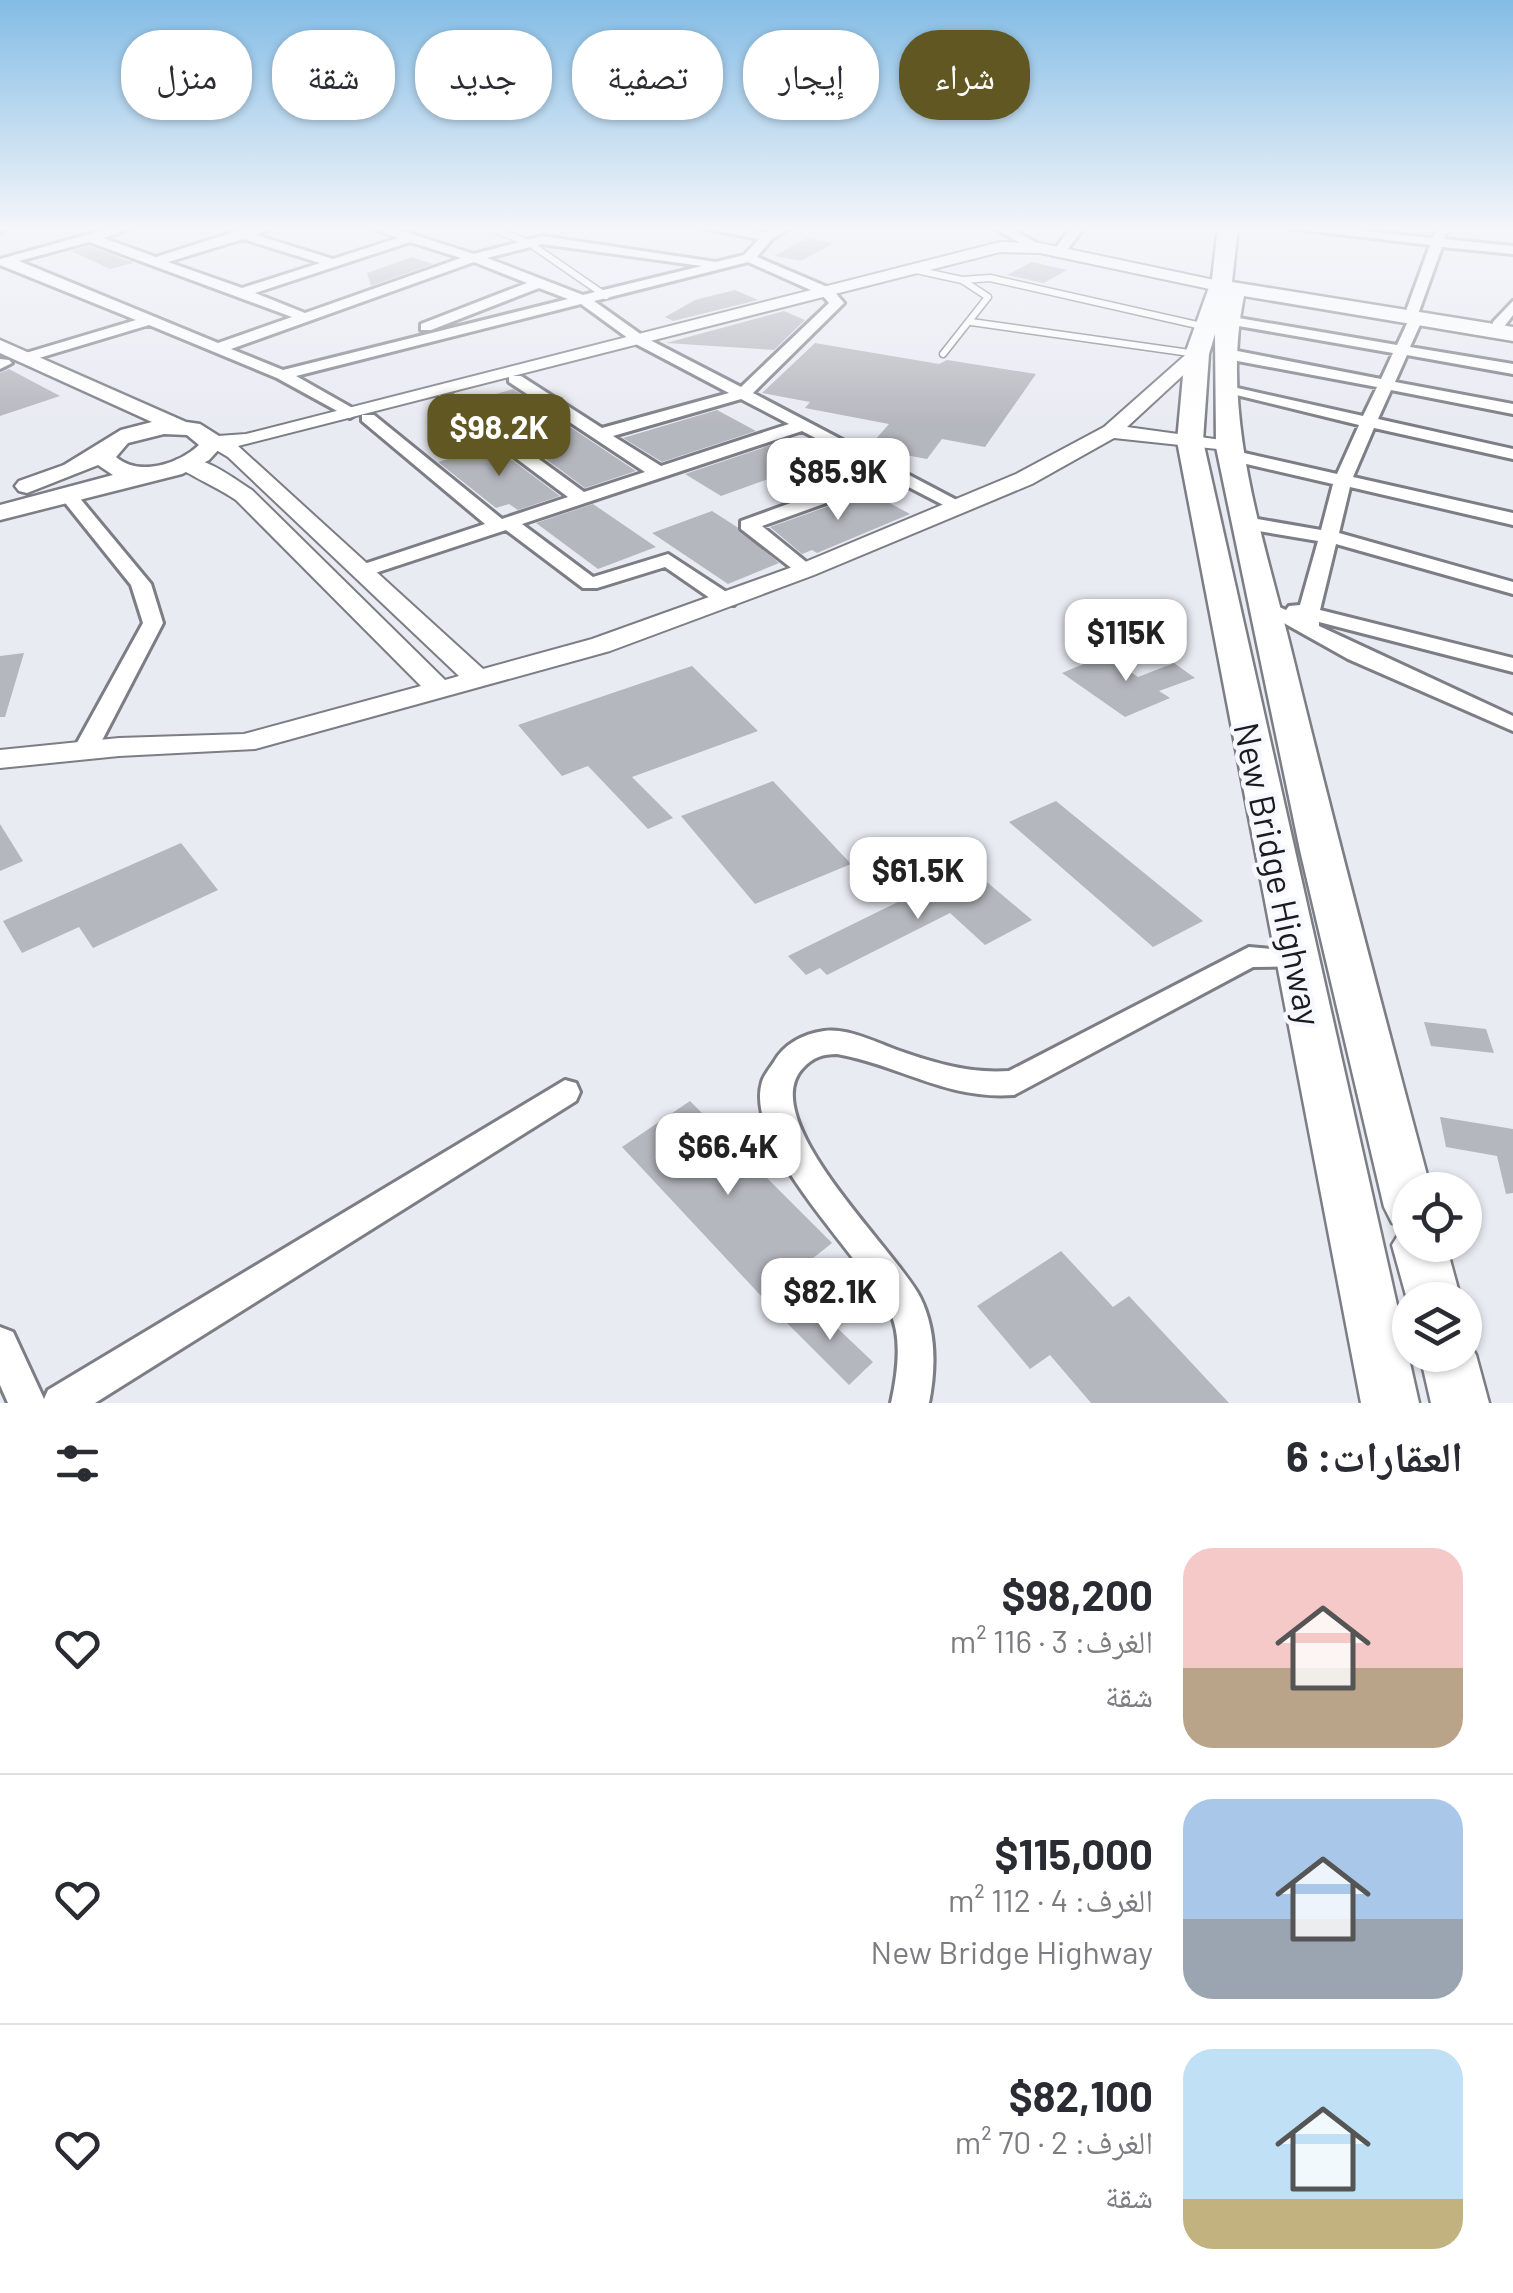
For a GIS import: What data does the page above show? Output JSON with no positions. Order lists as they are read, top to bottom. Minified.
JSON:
{"streets":{"main road":["New Bridge Highway"]},"page":{"chip":["شراء","إيجار","تصفية","جديد","شقة","منزل"],"price":["$98.2K","$85.9K","$115K","$61.5K","$66.4K","$82.1K"],"heading":"العقارات: 6","list":[{"name":"$98,200","note":"الغرف: 3 · 116 m² · شقة"},{"name":"$115,000","note":"الغرف: 4 · 112 m² · New Bridge Highway"},{"name":"$82,100","note":"الغرف: 2 · 70 m² · شقة"}]}}
